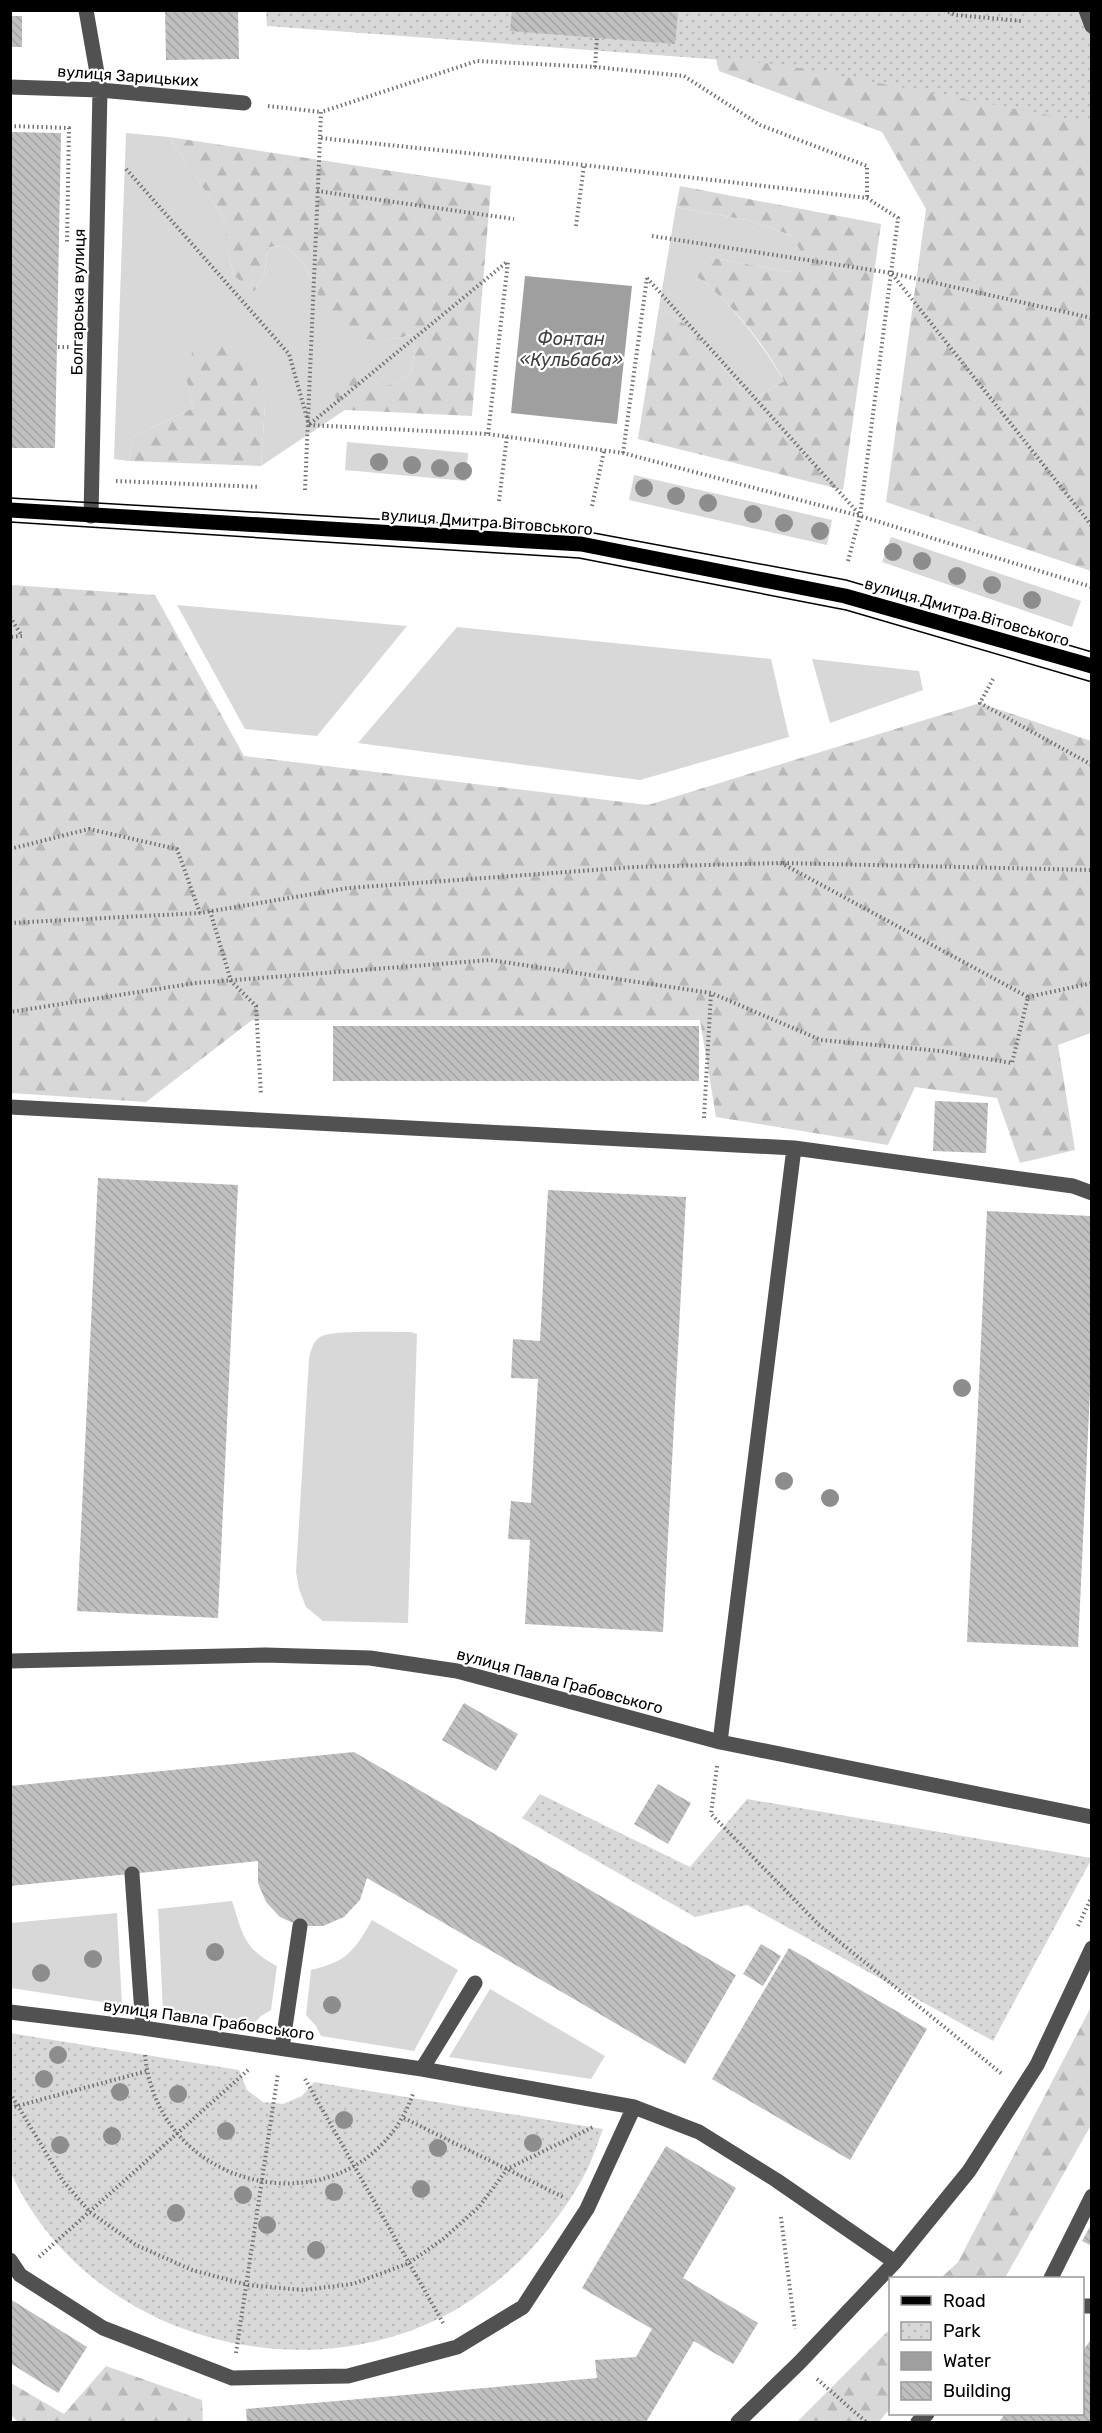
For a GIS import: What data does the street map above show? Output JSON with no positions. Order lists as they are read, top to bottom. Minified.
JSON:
{"streets":{"main road":["вулиця Дмитра Вітовського"],"street":["вулиця Зарицьких","Болгарська вулиця","вулиця Павла Грабовського"]},"crossings":[["вулиця Зарицьких","Болгарська вулиця"],["Болгарська вулиця","вулиця Дмитра Вітовського"]],"water":["Фонтан «Кульбаба»"],"legend":["Road","Park","Water","Building"]}
